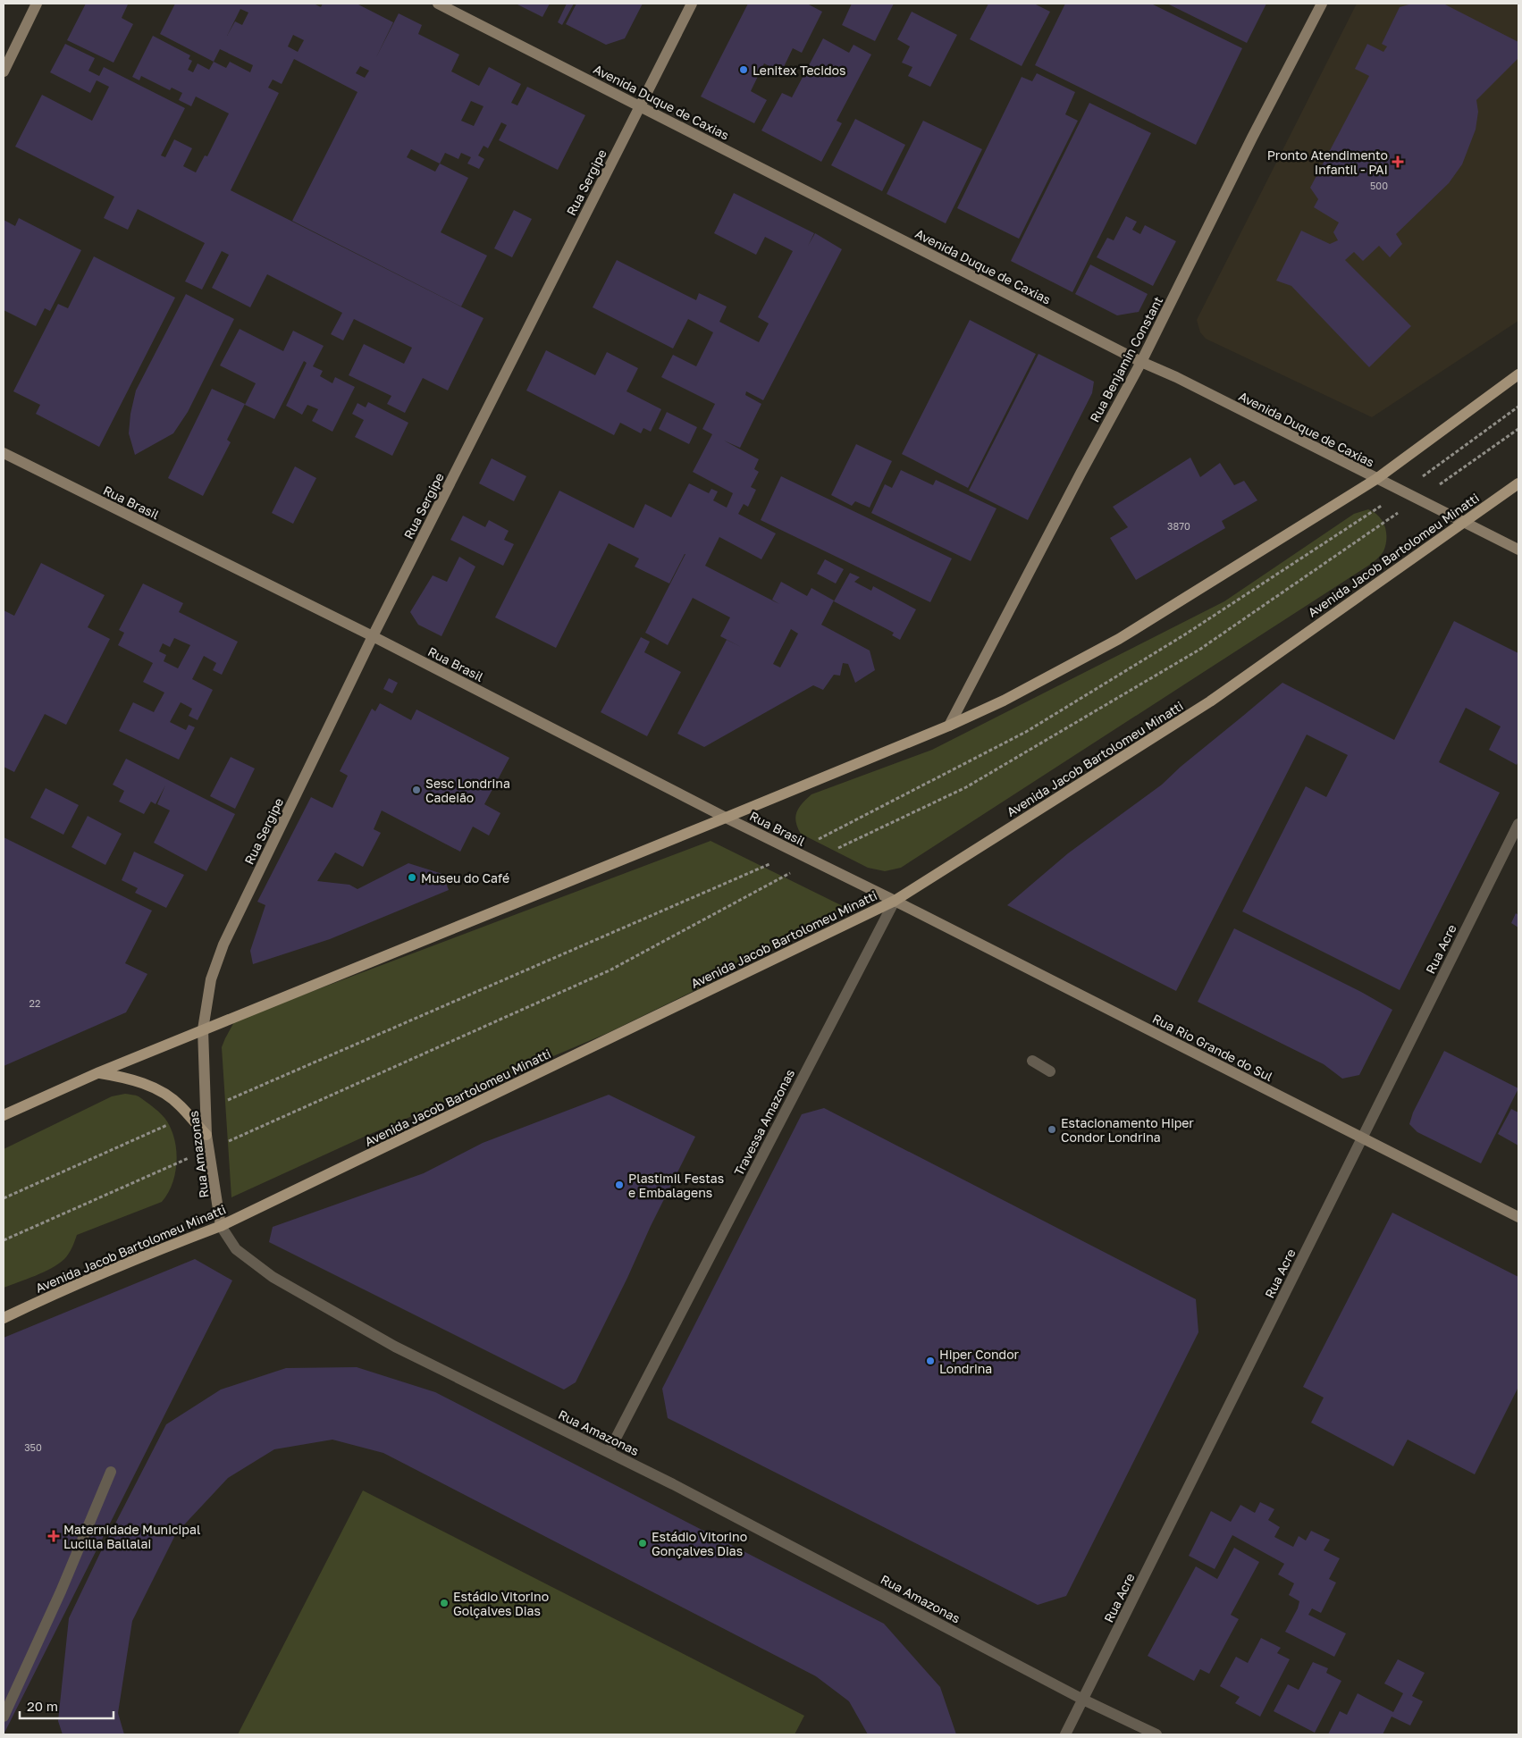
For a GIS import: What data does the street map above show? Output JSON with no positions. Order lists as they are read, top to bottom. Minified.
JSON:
{"streets":{"main road":["Avenida Jacob Bartolomeu Minatti"],"street":["Avenida Duque de Caxias","Rua Sergipe","Rua Benjamin Constant","Rua Brasil","Rua Acre","Rua Rio Grande do Sul","Travessa Amazonas","Rua Amazonas"]},"crossings":[["Avenida Duque de Caxias","Rua Sergipe"],["Avenida Duque de Caxias","Rua Benjamin Constant"],["Avenida Duque de Caxias","Avenida Jacob Bartolomeu Minatti"],["Rua Sergipe","Rua Brasil"],["Rua Sergipe","Rua Amazonas"],["Rua Brasil","Avenida Jacob Bartolomeu Minatti"],["Rua Brasil","Rua Rio Grande do Sul"],["Rua Brasil","Travessa Amazonas"],["Avenida Jacob Bartolomeu Minatti","Rua Rio Grande do Sul"],["Avenida Jacob Bartolomeu Minatti","Travessa Amazonas"],["Avenida Jacob Bartolomeu Minatti","Rua Amazonas"],["Rua Acre","Rua Rio Grande do Sul"],["Rua Acre","Rua Amazonas"],["Rua Rio Grande do Sul","Travessa Amazonas"],["Travessa Amazonas","Rua Amazonas"]],"places":{"other":["Lenitex Tecidos","Sesc Londrina Cadeião","Museu do Café","Estacionamento Hiper Condor Londrina","Plastimil Festas e Embalagens","Hiper Condor Londrina","Estádio Vitorino Gonçalves Dias","Estádio Vitorino Golçalves Dias"],"health":["Pronto Atendimento Infantil - PAI","Maternidade Municipal Lucilla Ballalai"]},"house_numbers":["500","3870","22","350"],"scale_bar":"20 m"}
